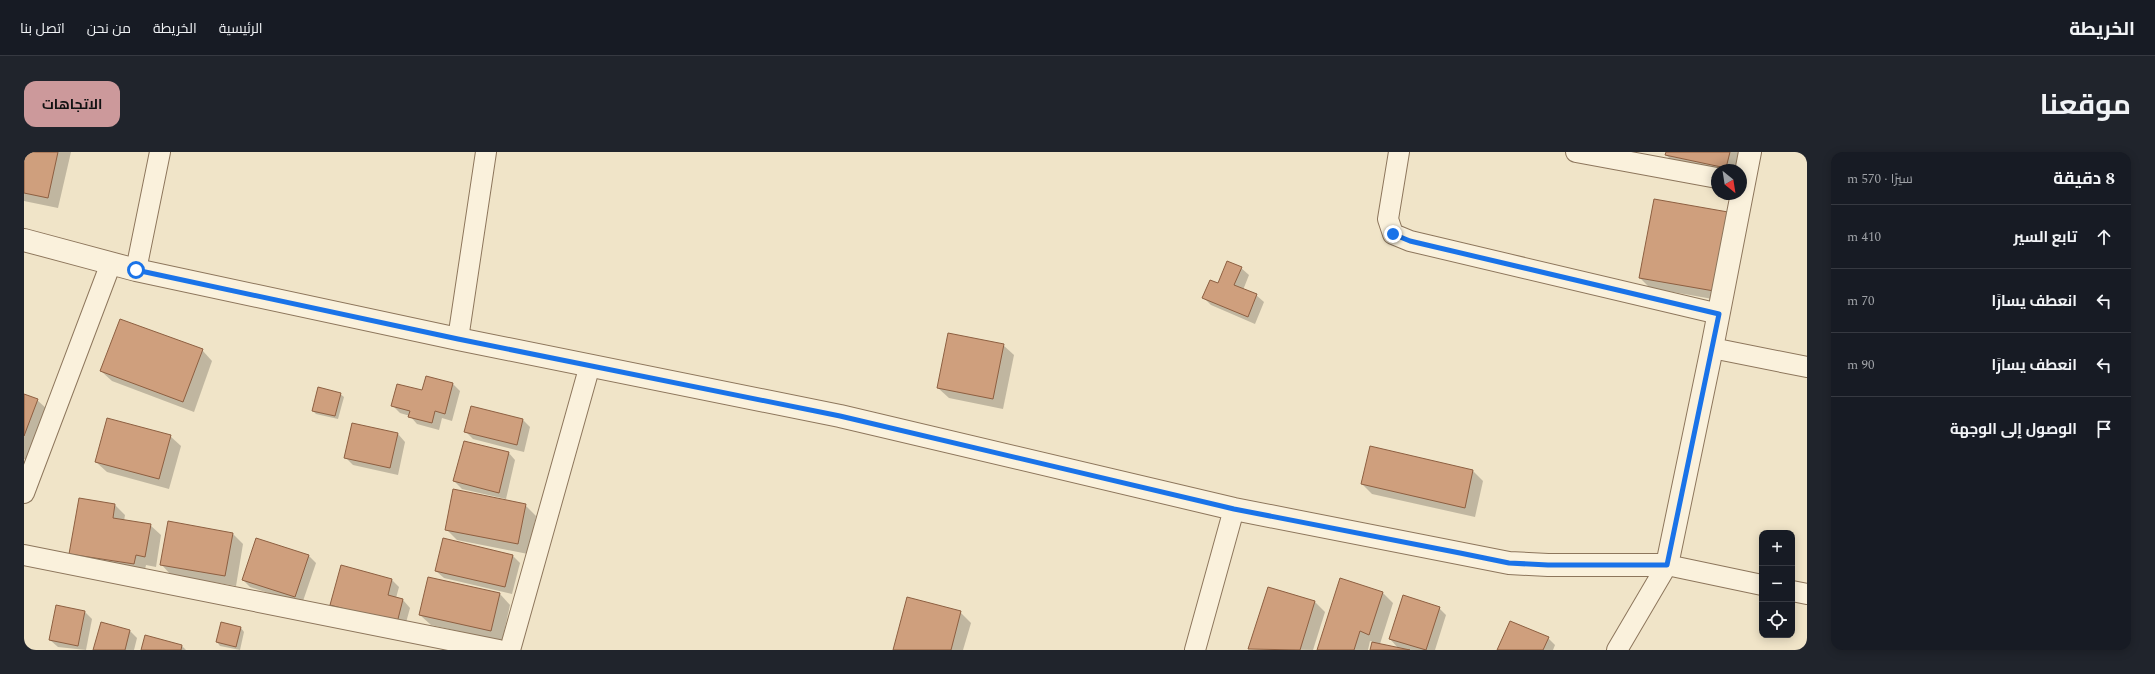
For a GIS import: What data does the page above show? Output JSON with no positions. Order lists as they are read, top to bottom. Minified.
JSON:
{"north":"bottom right","page":{"header":"الخريطة","nav":["الرئيسية","الخريطة","من نحن","اتصل بنا"],"title":"موقعنا","buttons":"الاتجاهات","heading":["8 دقيقة","سيرًا · 570 m"],"list":[["تابع السير","410 m"],["انعطف يسارًا","70 m"],["انعطف يسارًا","90 m"],"الوصول إلى الوجهة"],"map_buttons":["+","−"]}}
